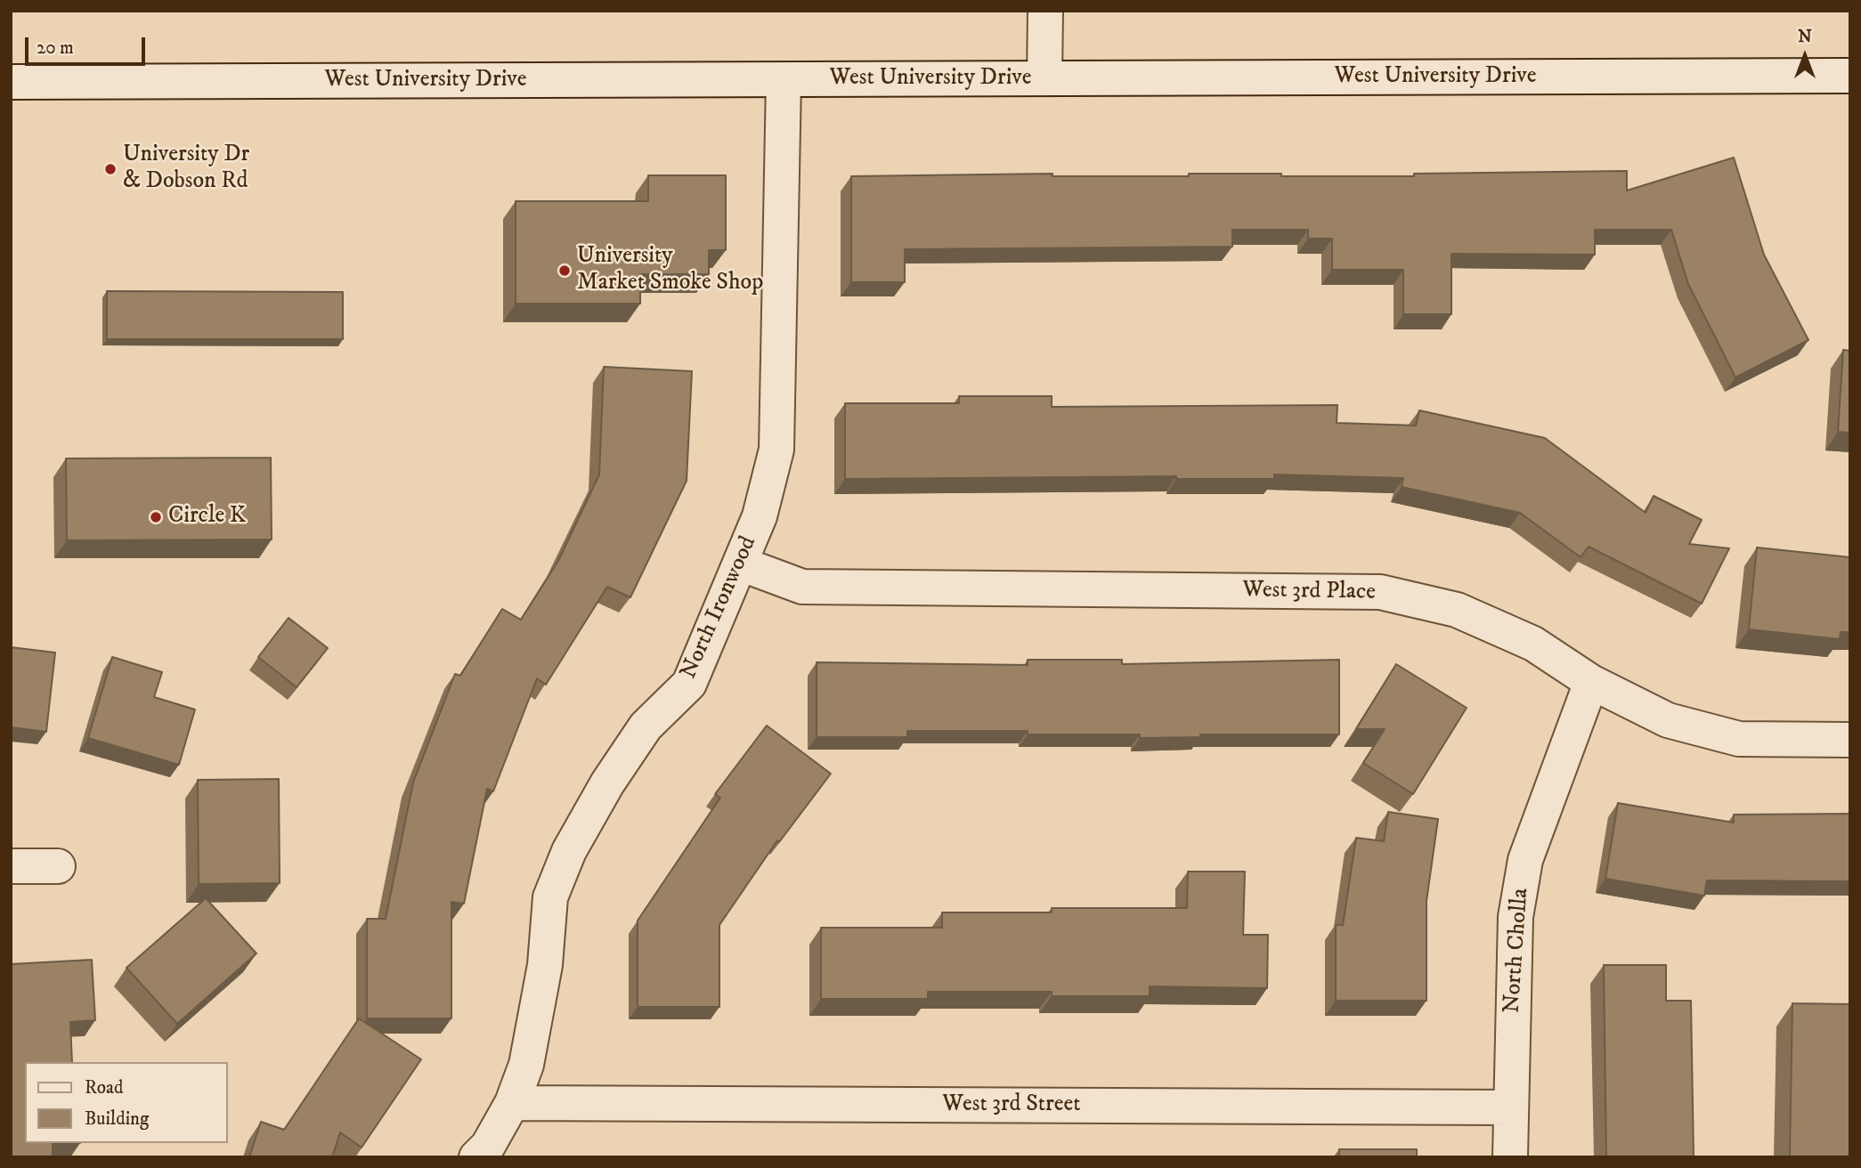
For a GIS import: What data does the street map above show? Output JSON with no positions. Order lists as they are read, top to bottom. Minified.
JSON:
{"streets":{"street":["West University Drive","West 3rd Place","North Ironwood","North Cholla","West 3rd Street"]},"crossings":[["West University Drive","North Ironwood"],["West 3rd Place","North Ironwood"],["West 3rd Place","North Cholla"],["North Ironwood","West 3rd Street"],["North Cholla","West 3rd Street"]],"places":["University Dr & Dobson Rd","University Market Smoke Shop","Circle K"],"legend":["Road","Building"],"scale_bar":"20 m","north":"top"}
